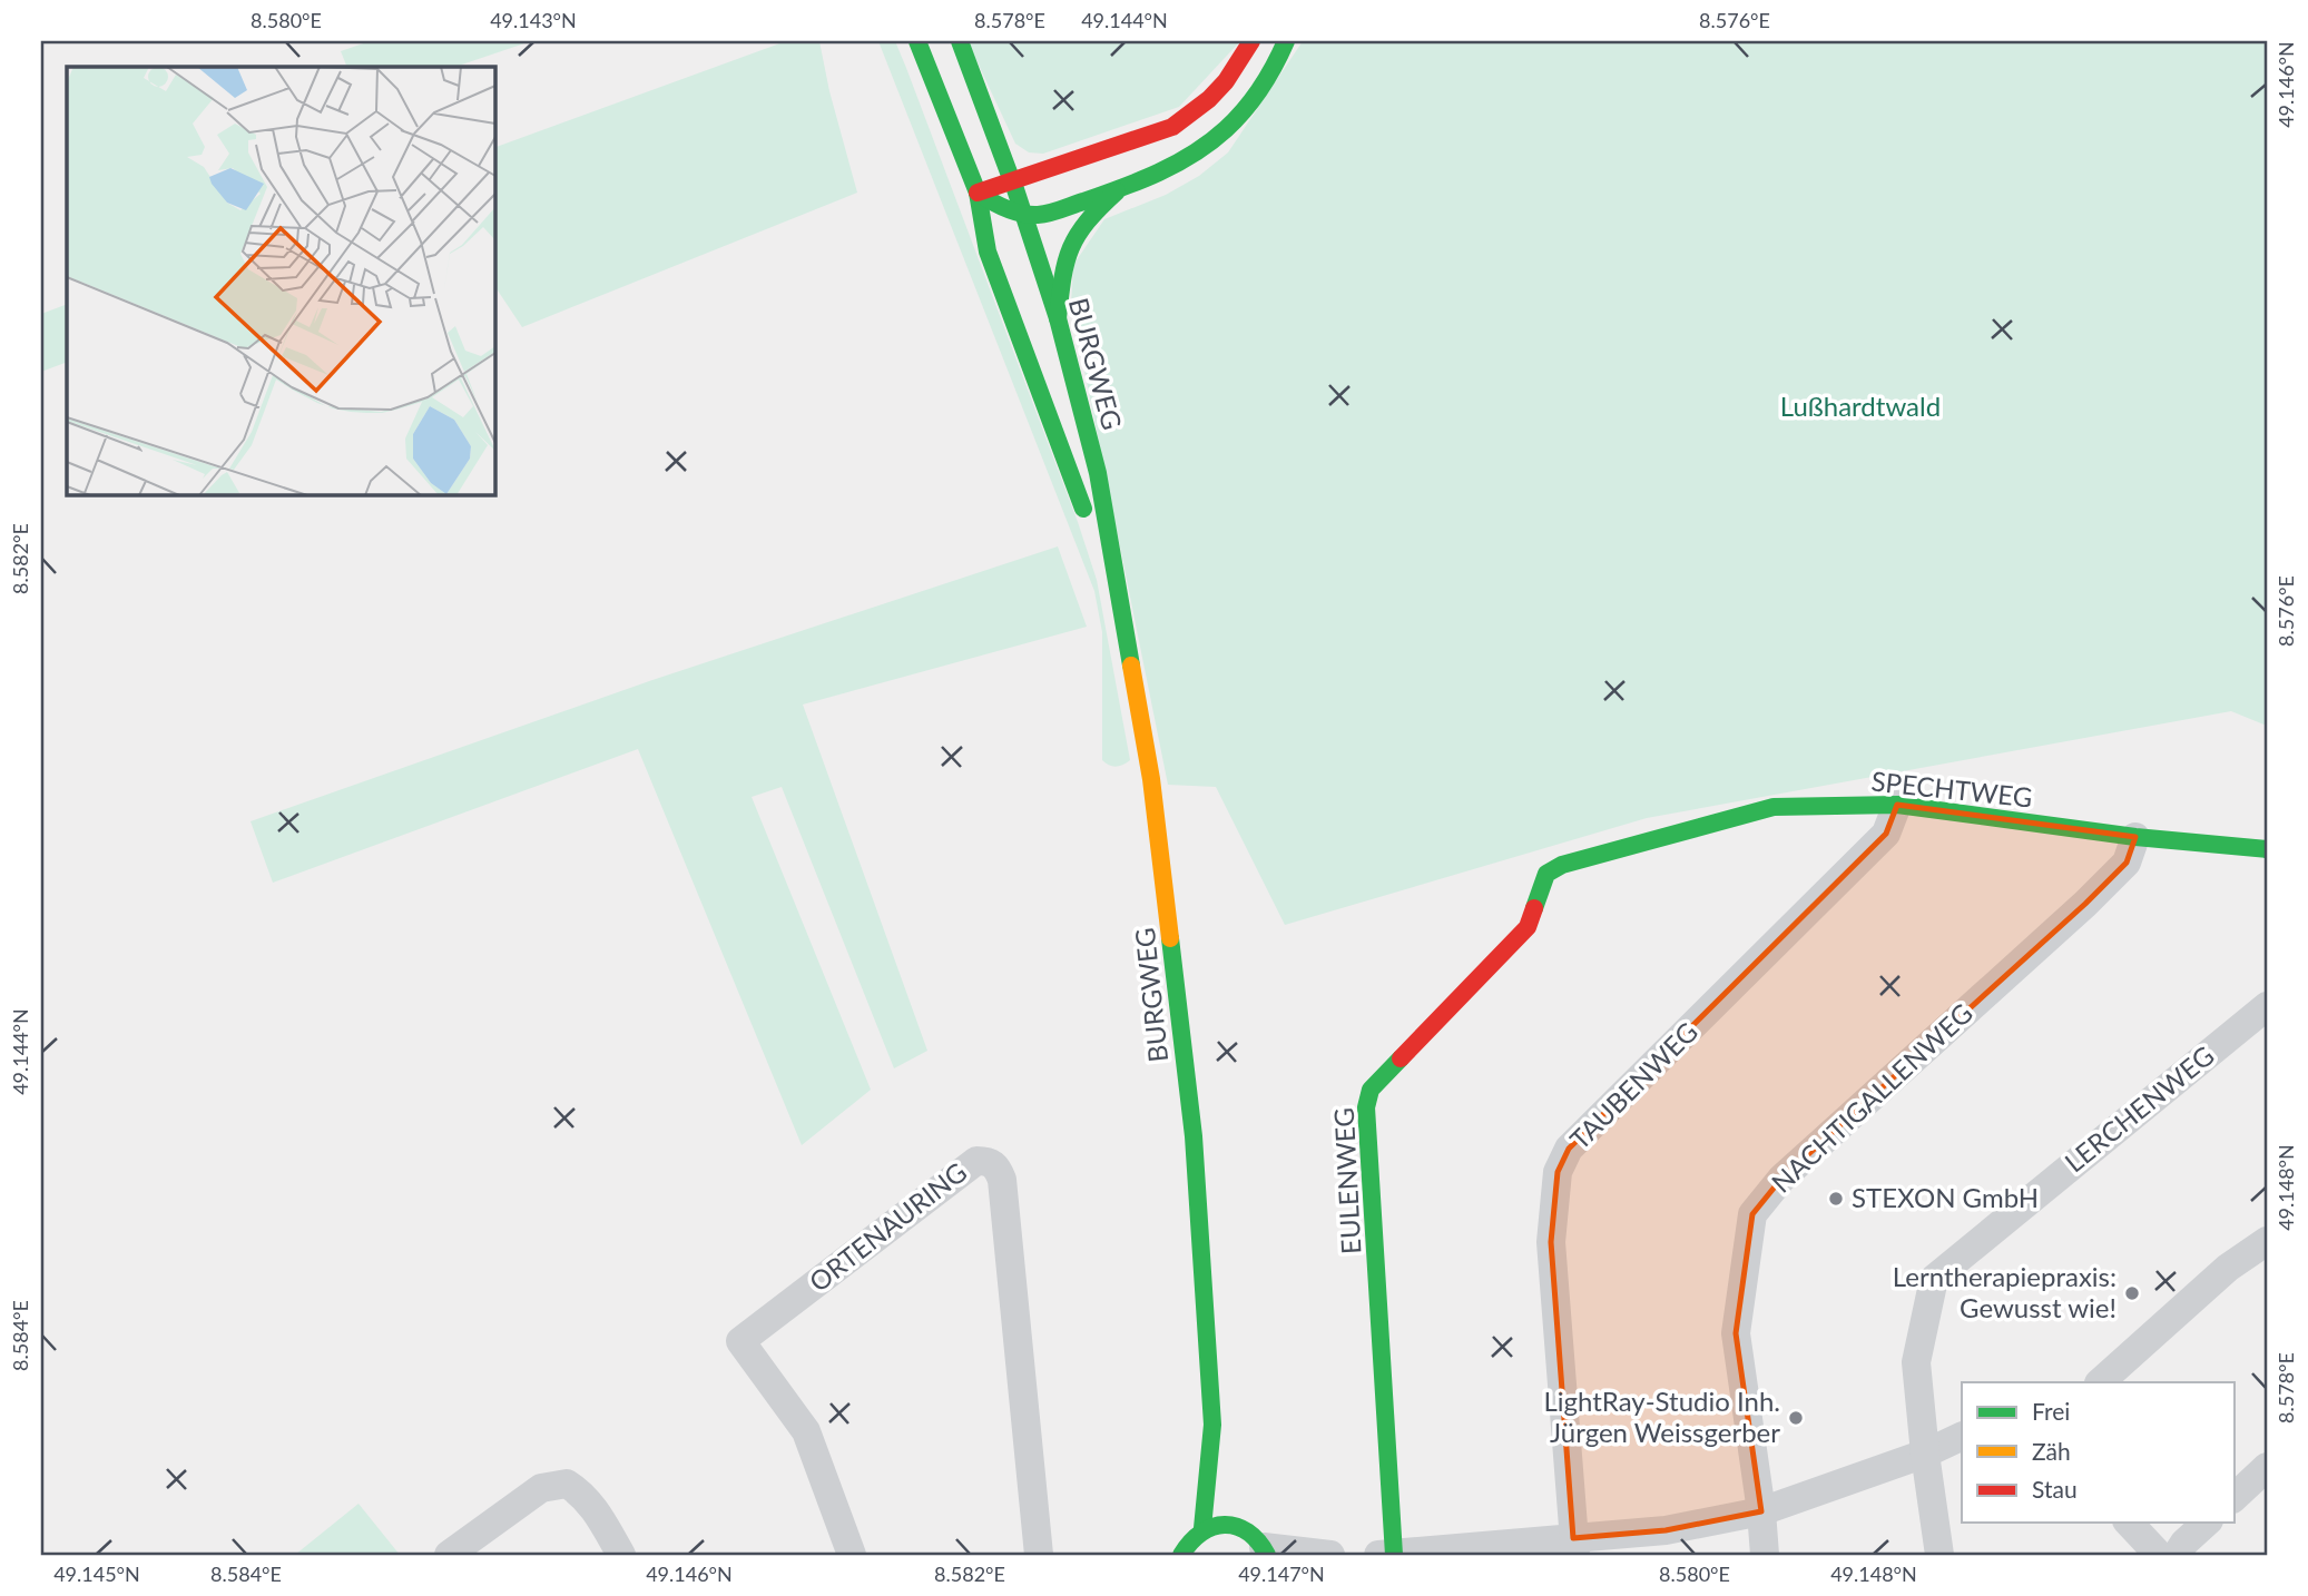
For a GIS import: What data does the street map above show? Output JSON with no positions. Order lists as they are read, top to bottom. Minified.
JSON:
{"streets":{"main road":["BURGWEG","SPECHTWEG","EULENWEG"],"street":["TAUBENWEG","NACHTIGALLENWEG","LERCHENWEG","ORTENAURING"]},"crossings":[["SPECHTWEG","TAUBENWEG"],["SPECHTWEG","NACHTIGALLENWEG"],["SPECHTWEG","EULENWEG"]],"parks":["Lußhardtwald"],"places":["STEXON GmbH","Lerntherapiepraxis: Gewusst wie!","LightRay-Studio Inh. Jürgen Weissgerber"],"legend":["Frei","Zäh","Stau"],"coordinates":["8.580°E","49.143°N","8.578°E","49.144°N","8.576°E","49.146°N","8.582°E","49.148°N","8.584°E","49.145°N","49.147°N"]}
